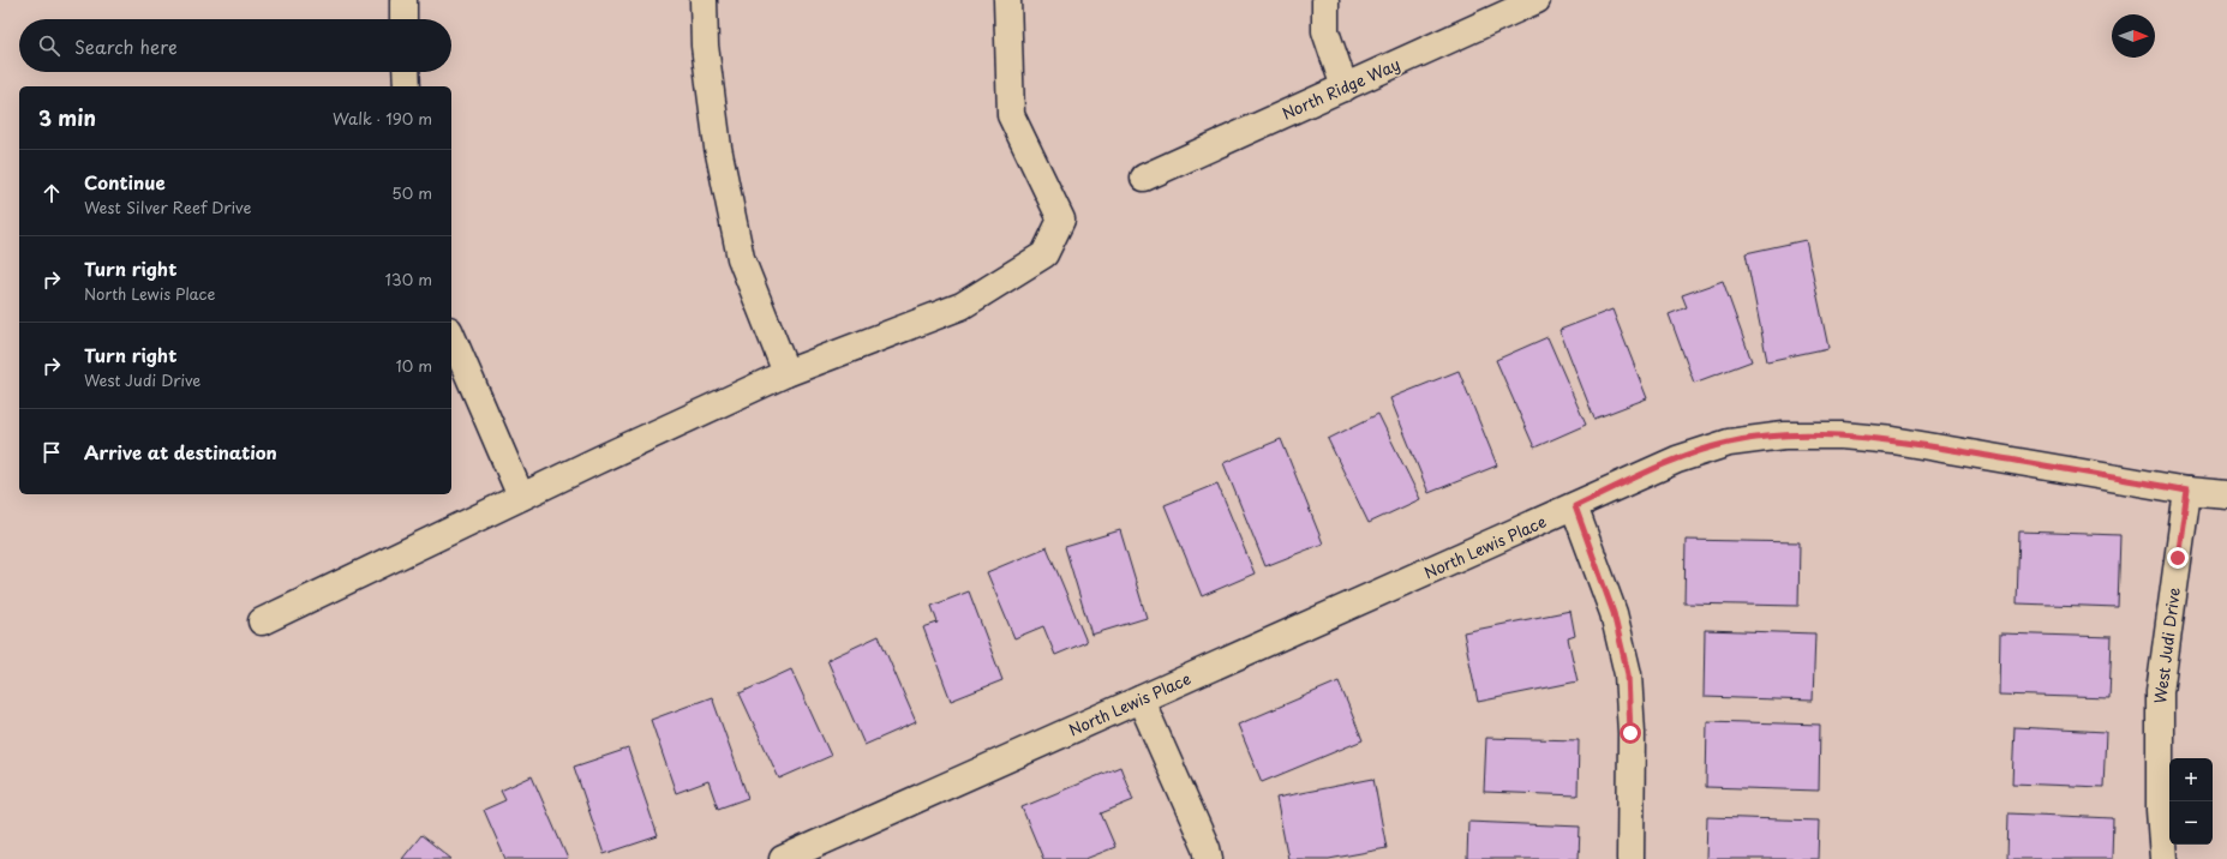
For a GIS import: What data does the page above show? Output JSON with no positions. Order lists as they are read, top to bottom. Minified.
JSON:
{"streets":{"street":["North Ridge Way","North Lewis Place","West Judi Drive"]},"crossings":[["North Lewis Place","West Judi Drive"]],"north":"right","page":{"search":"Search here","heading":["3 min","Walk · 190 m"],"list":[["Continue","West Silver Reef Drive","50 m"],["Turn right","North Lewis Place","130 m"],["Turn right","West Judi Drive","10 m"],"Arrive at destination"],"map_buttons":["+","−"]}}
